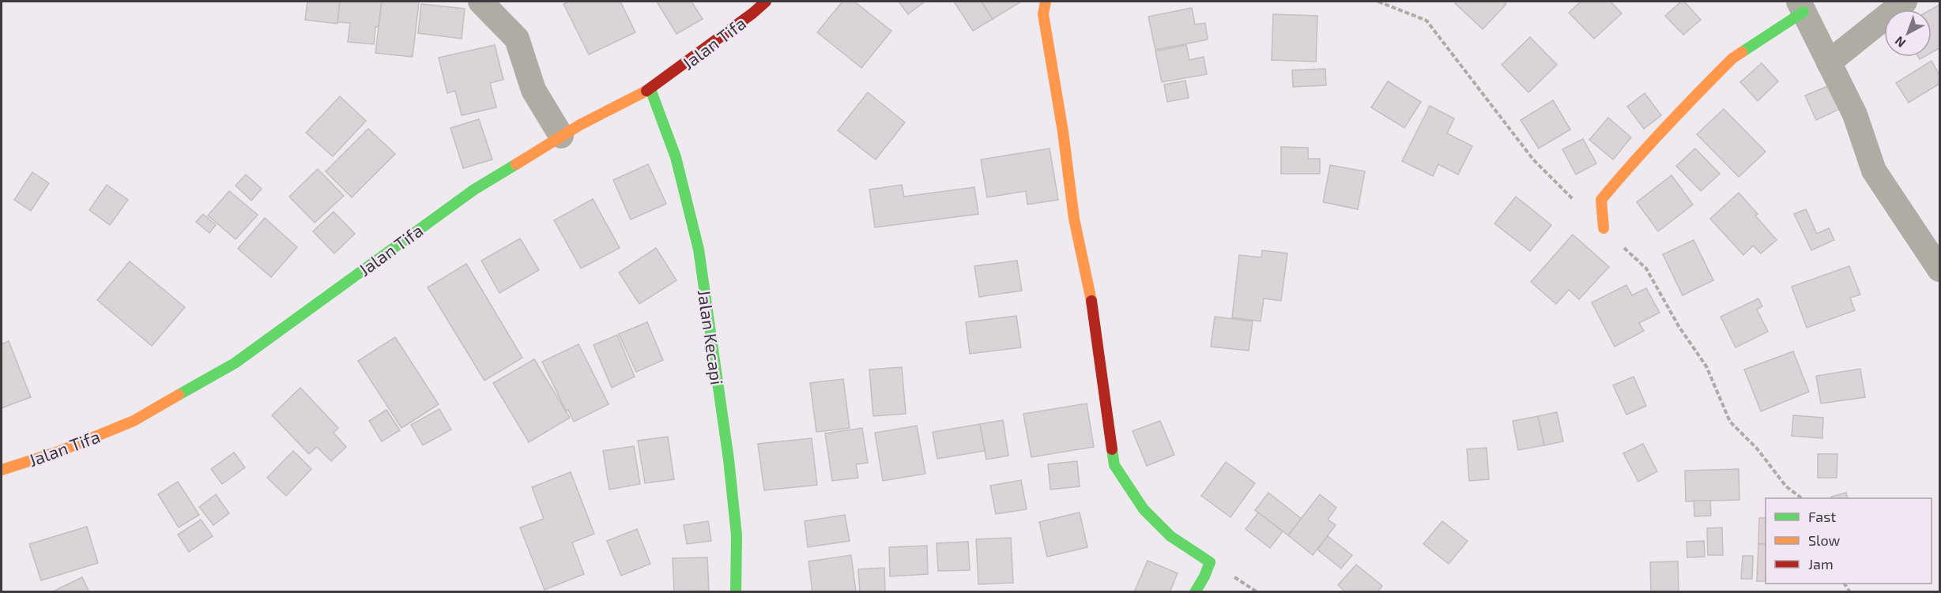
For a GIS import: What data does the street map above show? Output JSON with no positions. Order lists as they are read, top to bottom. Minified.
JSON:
{"streets":{"street":["Jalan Tifa","Jalan Kecapi"]},"crossings":[["Jalan Tifa","Jalan Kecapi"]],"legend":["Fast","Slow","Jam"],"north":"bottom left"}
